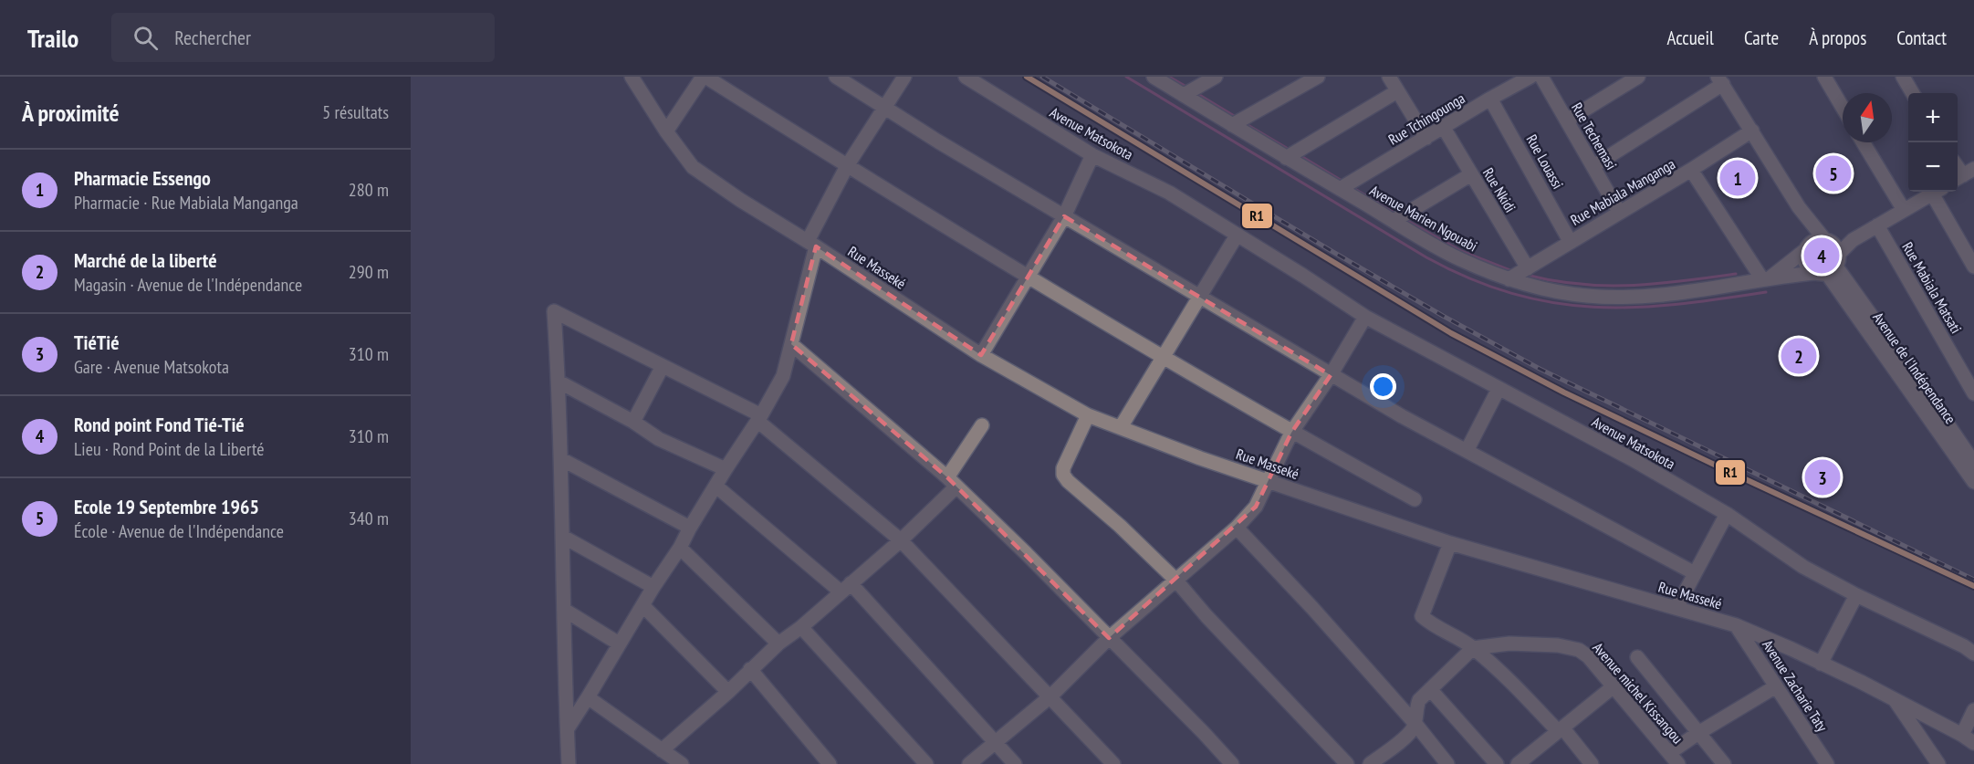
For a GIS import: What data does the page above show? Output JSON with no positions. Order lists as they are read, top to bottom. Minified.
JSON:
{"streets":{"street":["Rue Tchingounga","Avenue Matsokota","Rue Techemasi","Rue Louassi","Rue Nkidi","Rue Mabiala Manganga","Avenue Marien Ngouabi","Rue Masseké","Rue Mabiala Matsati","Avenue de l'Indépendance","Avenue Zacharie Taty","Avenue michel Kissangou"]},"crossings":[["Rue Tchingounga","Rue Louassi"],["Rue Tchingounga","Rue Nkidi"],["Rue Tchingounga","Avenue Marien Ngouabi"],["Rue Techemasi","Rue Mabiala Manganga"],["Rue Louassi","Rue Mabiala Manganga"],["Rue Nkidi","Rue Mabiala Manganga"],["Rue Mabiala Manganga","Avenue Marien Ngouabi"],["Rue Mabiala Manganga","Avenue de l'Indépendance"],["Avenue Marien Ngouabi","Avenue de l'Indépendance"],["Rue Masseké","Avenue Zacharie Taty"]],"lines":["transit line R1"],"north":"top","page":{"header":"Trailo","search":"Rechercher","nav":["Accueil","Carte","À propos","Contact"],"heading":["À proximité","5 résultats"],"map_buttons":["+","−"],"list":[{"mark":"1","name":"Pharmacie Essengo","note":"Pharmacie · Rue Mabiala Manganga","value":"280 m"},{"mark":"2","name":"Marché de la liberté","note":"Magasin · Avenue de l'Indépendance","value":"290 m"},{"mark":"3","name":"TiéTié","note":"Gare · Avenue Matsokota","value":"310 m"},{"mark":"4","name":"Rond point Fond Tié-Tié","note":"Lieu · Rond Point de la Liberté","value":"310 m"},{"mark":"5","name":"Ecole 19 Septembre 1965","note":"École · Avenue de l'Indépendance","value":"340 m"}],"pins":["5","1","4","2","3"]}}
